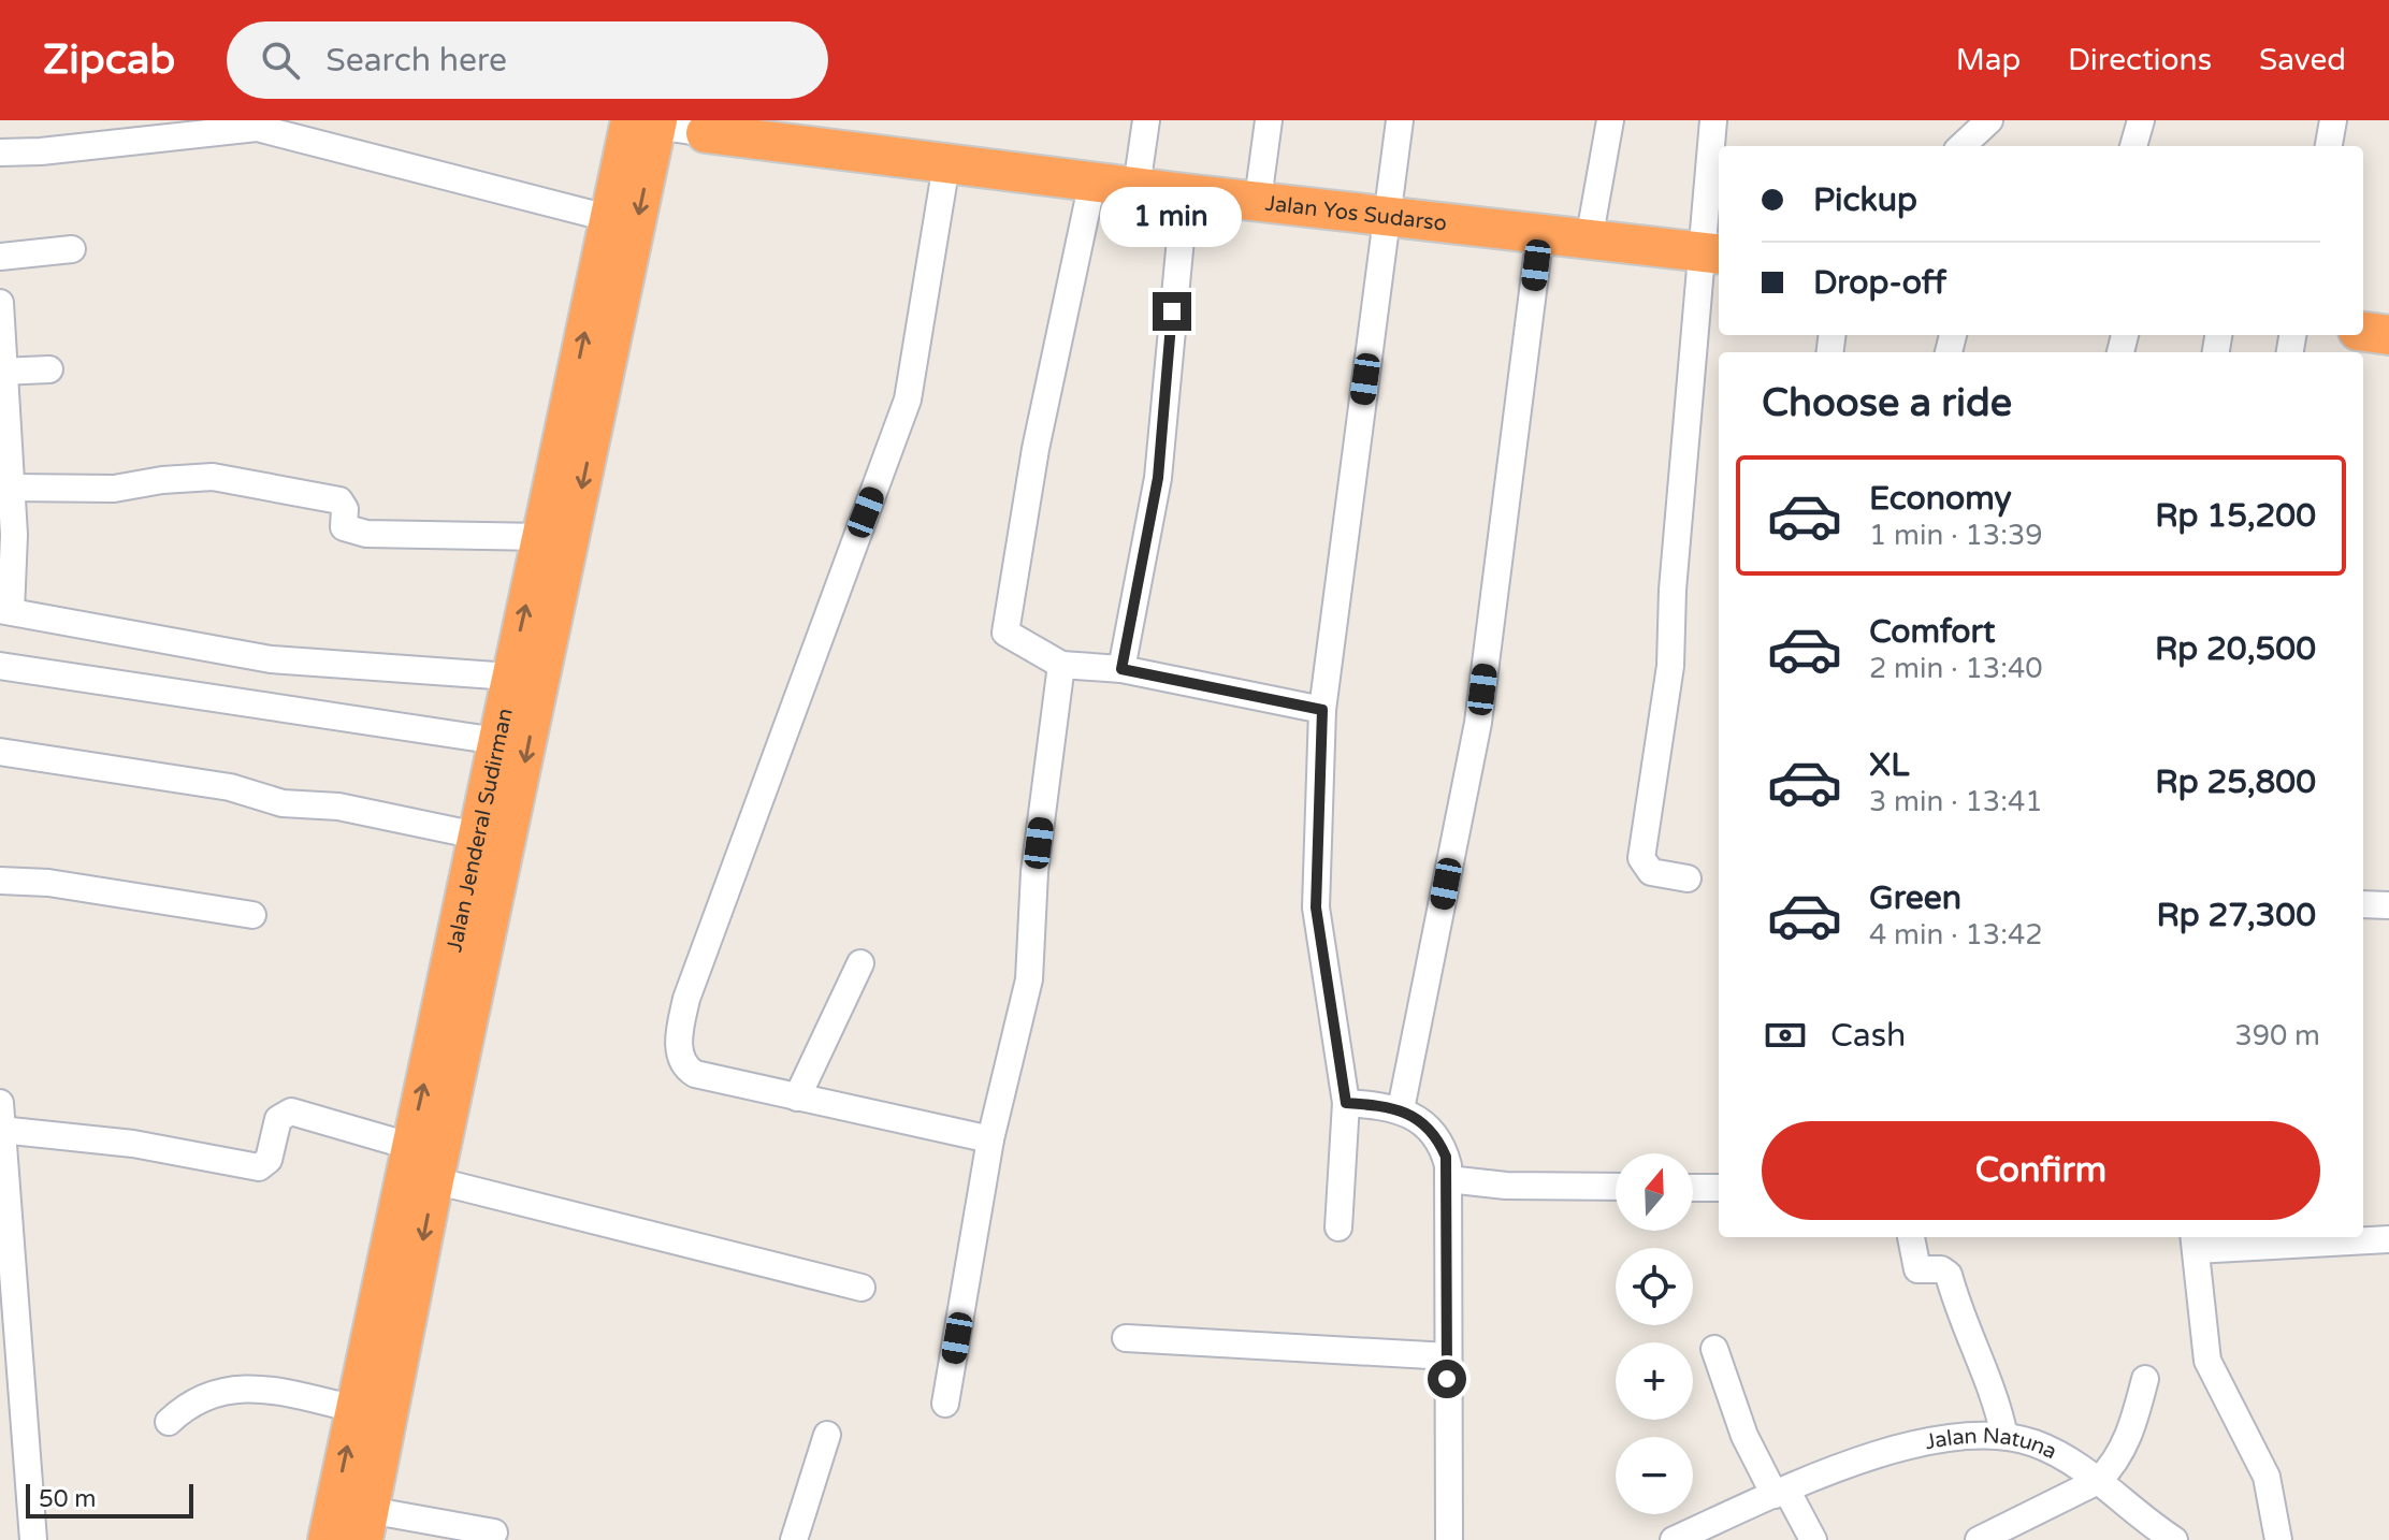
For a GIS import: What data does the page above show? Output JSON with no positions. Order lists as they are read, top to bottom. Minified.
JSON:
{"streets":{"highway":["Jalan Yos Sudarso","Jalan Jenderal Sudirman"],"street":["Jalan Natuna"]},"crossings":[["Jalan Yos Sudarso","Jalan Jenderal Sudirman"]],"scale_bar":"50 m","north":"top","page":{"header":"Zipcab","search":"Search here","nav":["Map","Directions","Saved"],"banner":["Pickup","Drop-off"],"bubble":"1 min","heading":"Choose a ride","list":[{"name":"Economy","note":"1 min · 13:39","value":"Rp 15,200"},{"name":"Comfort","note":"2 min · 13:40","value":"Rp 20,500"},{"name":"XL","note":"3 min · 13:41","value":"Rp 25,800"},{"name":"Green","note":"4 min · 13:42","value":"Rp 27,300"}],"pay":["Cash","390 m"],"buttons":"Confirm","map_buttons":["+","−"],"scale":"50 m"}}
